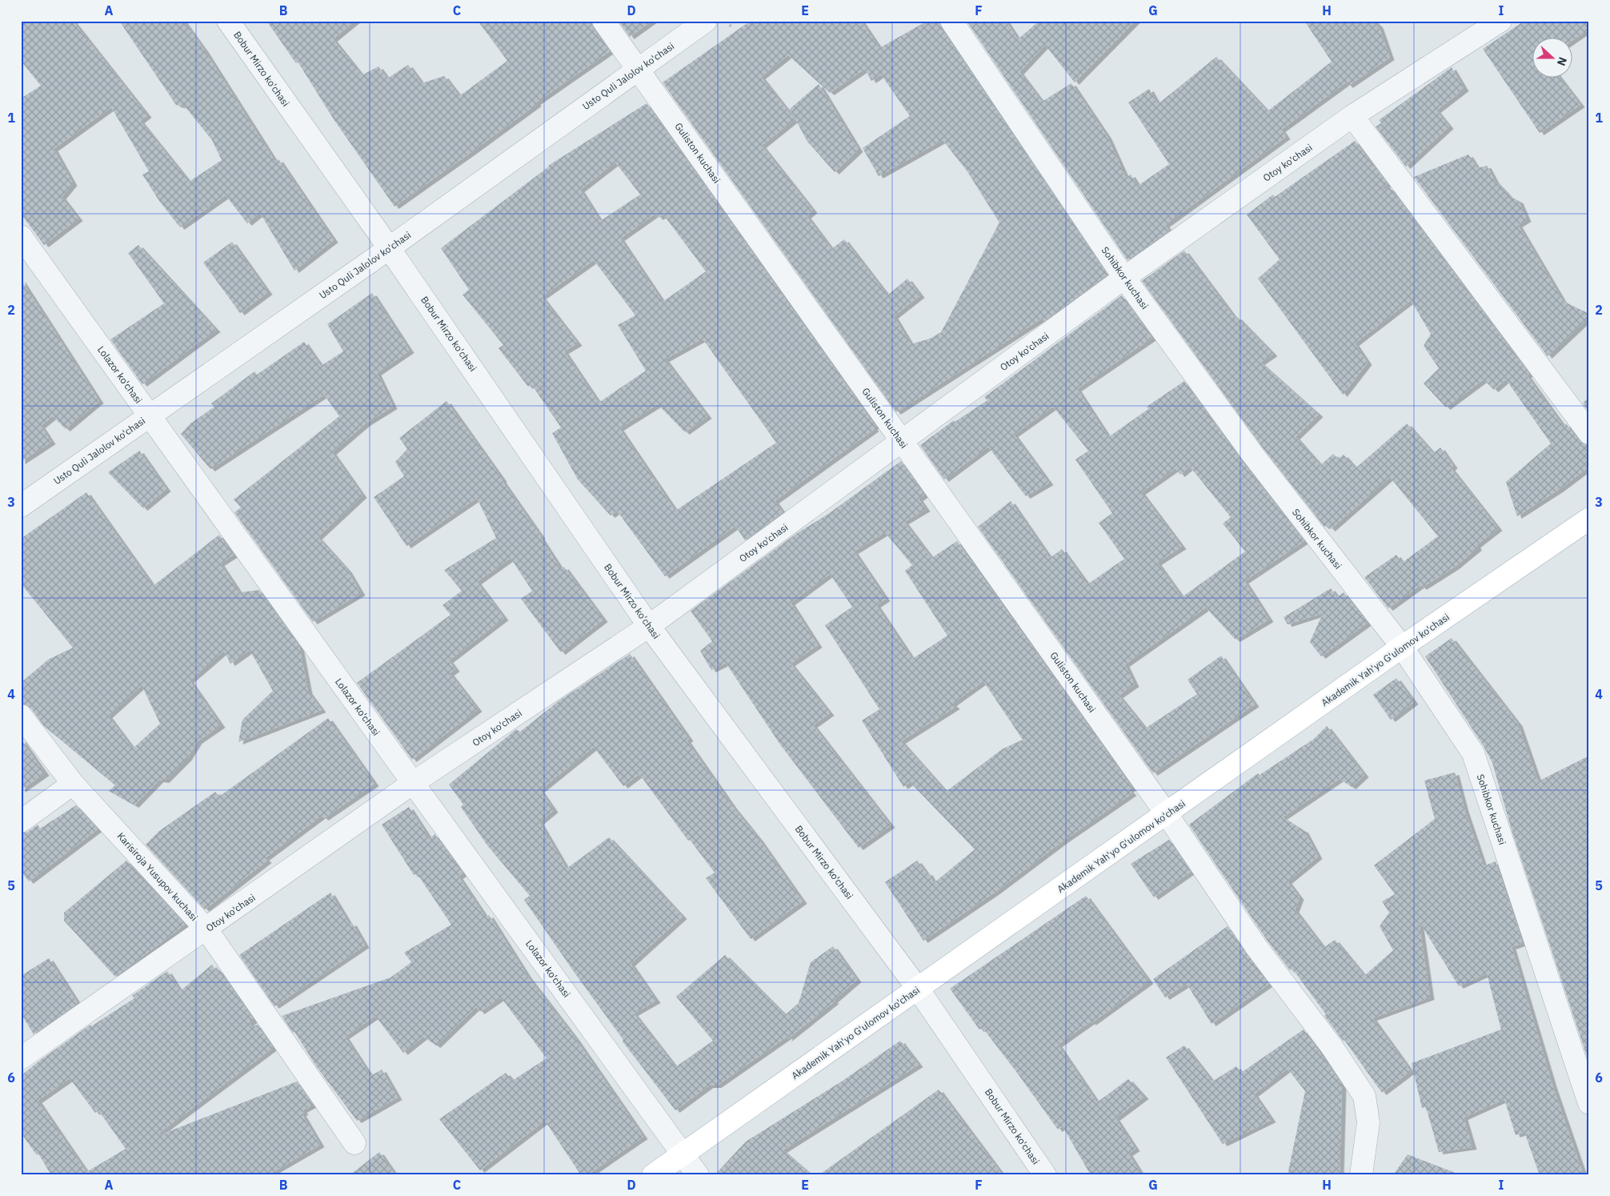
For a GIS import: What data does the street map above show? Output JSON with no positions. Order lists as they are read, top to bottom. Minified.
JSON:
{"streets":{"main road":["Akademik Yah'yo G'ulomov ko'chasi"],"street":["Bobur Mirzo ko'chasi","Usto Quli Jalolov ko'chasi","Guliston kuchasi","Otoy ko'chasi","Sohibkor kuchasi","Lolazor ko'chasi","Karisiroja Yusupov kuchasi"]},"crossings":[["Bobur Mirzo ko'chasi","Usto Quli Jalolov ko'chasi"],["Bobur Mirzo ko'chasi","Otoy ko'chasi"],["Bobur Mirzo ko'chasi","Akademik Yah'yo G'ulomov ko'chasi"],["Usto Quli Jalolov ko'chasi","Guliston kuchasi"],["Usto Quli Jalolov ko'chasi","Lolazor ko'chasi"],["Guliston kuchasi","Otoy ko'chasi"],["Guliston kuchasi","Akademik Yah'yo G'ulomov ko'chasi"],["Otoy ko'chasi","Sohibkor kuchasi"],["Otoy ko'chasi","Lolazor ko'chasi"],["Otoy ko'chasi","Karisiroja Yusupov kuchasi"],["Sohibkor kuchasi","Akademik Yah'yo G'ulomov ko'chasi"],["Lolazor ko'chasi","Akademik Yah'yo G'ulomov ko'chasi"]],"north":"right","grid":{"columns":["A","B","C","D","E","F","G","H","I"],"rows":["1","2","3","4","5","6"]}}
